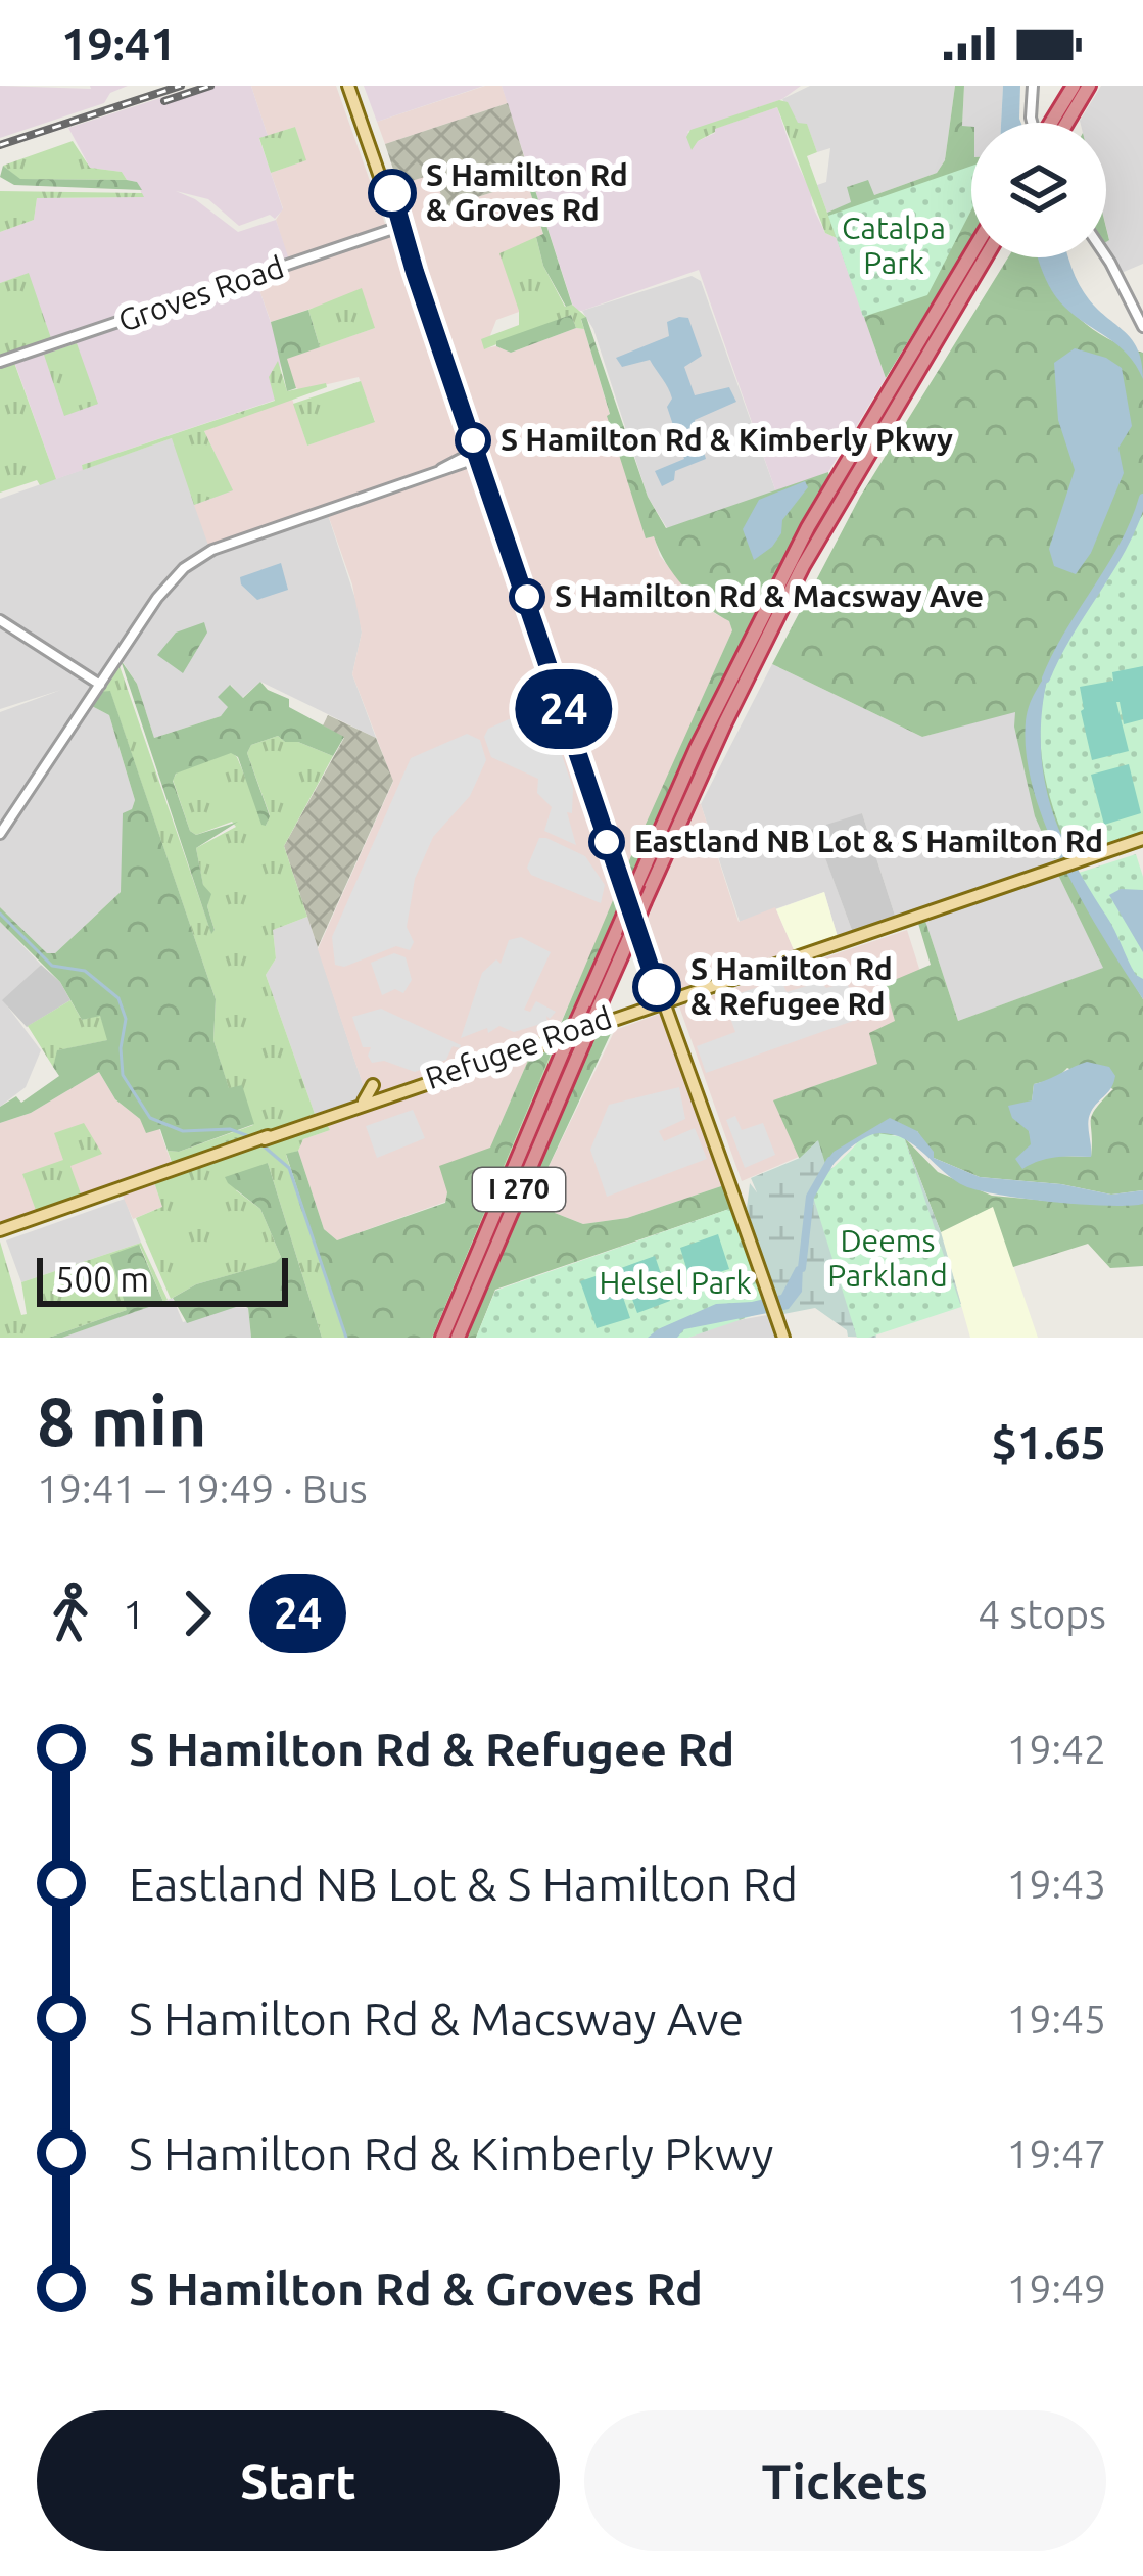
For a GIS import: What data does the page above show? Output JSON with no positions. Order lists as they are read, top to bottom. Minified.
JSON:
{"streets":{"highway":["I 270"],"main road":["Refugee Road"],"street":["Groves Road"]},"parks":["Catalpa Park","Deems Parkland","Helsel Park"],"places":["S Hamilton Rd & Groves Rd","S Hamilton Rd & Kimberly Pkwy","S Hamilton Rd & Macsway Ave","Eastland NB Lot & S Hamilton Rd","S Hamilton Rd & Refugee Rd"],"lines":["bus line 24"],"scale_bar":"500 m","page":{"status":"19:41","on_map":"24","scale":"500 m","heading":["8 min","19:41 – 19:49 · Bus","$1.65"],"legs":["1","24","4 stops"],"list":[{"name":"S Hamilton Rd & Refugee Rd","value":"19:42"},{"name":"Eastland NB Lot & S Hamilton Rd","value":"19:43"},{"name":"S Hamilton Rd & Macsway Ave","value":"19:45"},{"name":"S Hamilton Rd & Kimberly Pkwy","value":"19:47"},{"name":"S Hamilton Rd & Groves Rd","value":"19:49"}],"buttons":["Start","Tickets"]}}
